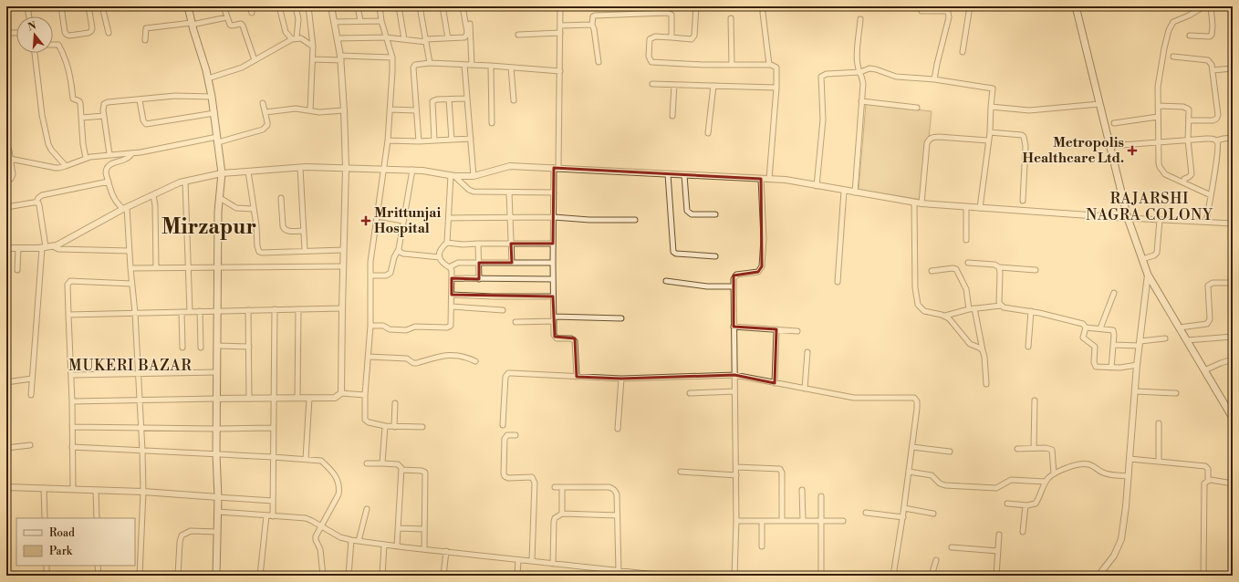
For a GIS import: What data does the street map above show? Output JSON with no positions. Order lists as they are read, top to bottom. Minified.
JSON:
{"districts":["RAJARSHI NAGRA COLONY","Mirzapur","MUKERI BAZAR"],"places":{"health":["Metropolis Healthcare Ltd.","Mrittunjai Hospital"]},"legend":["Road","Park"],"north":"top"}
